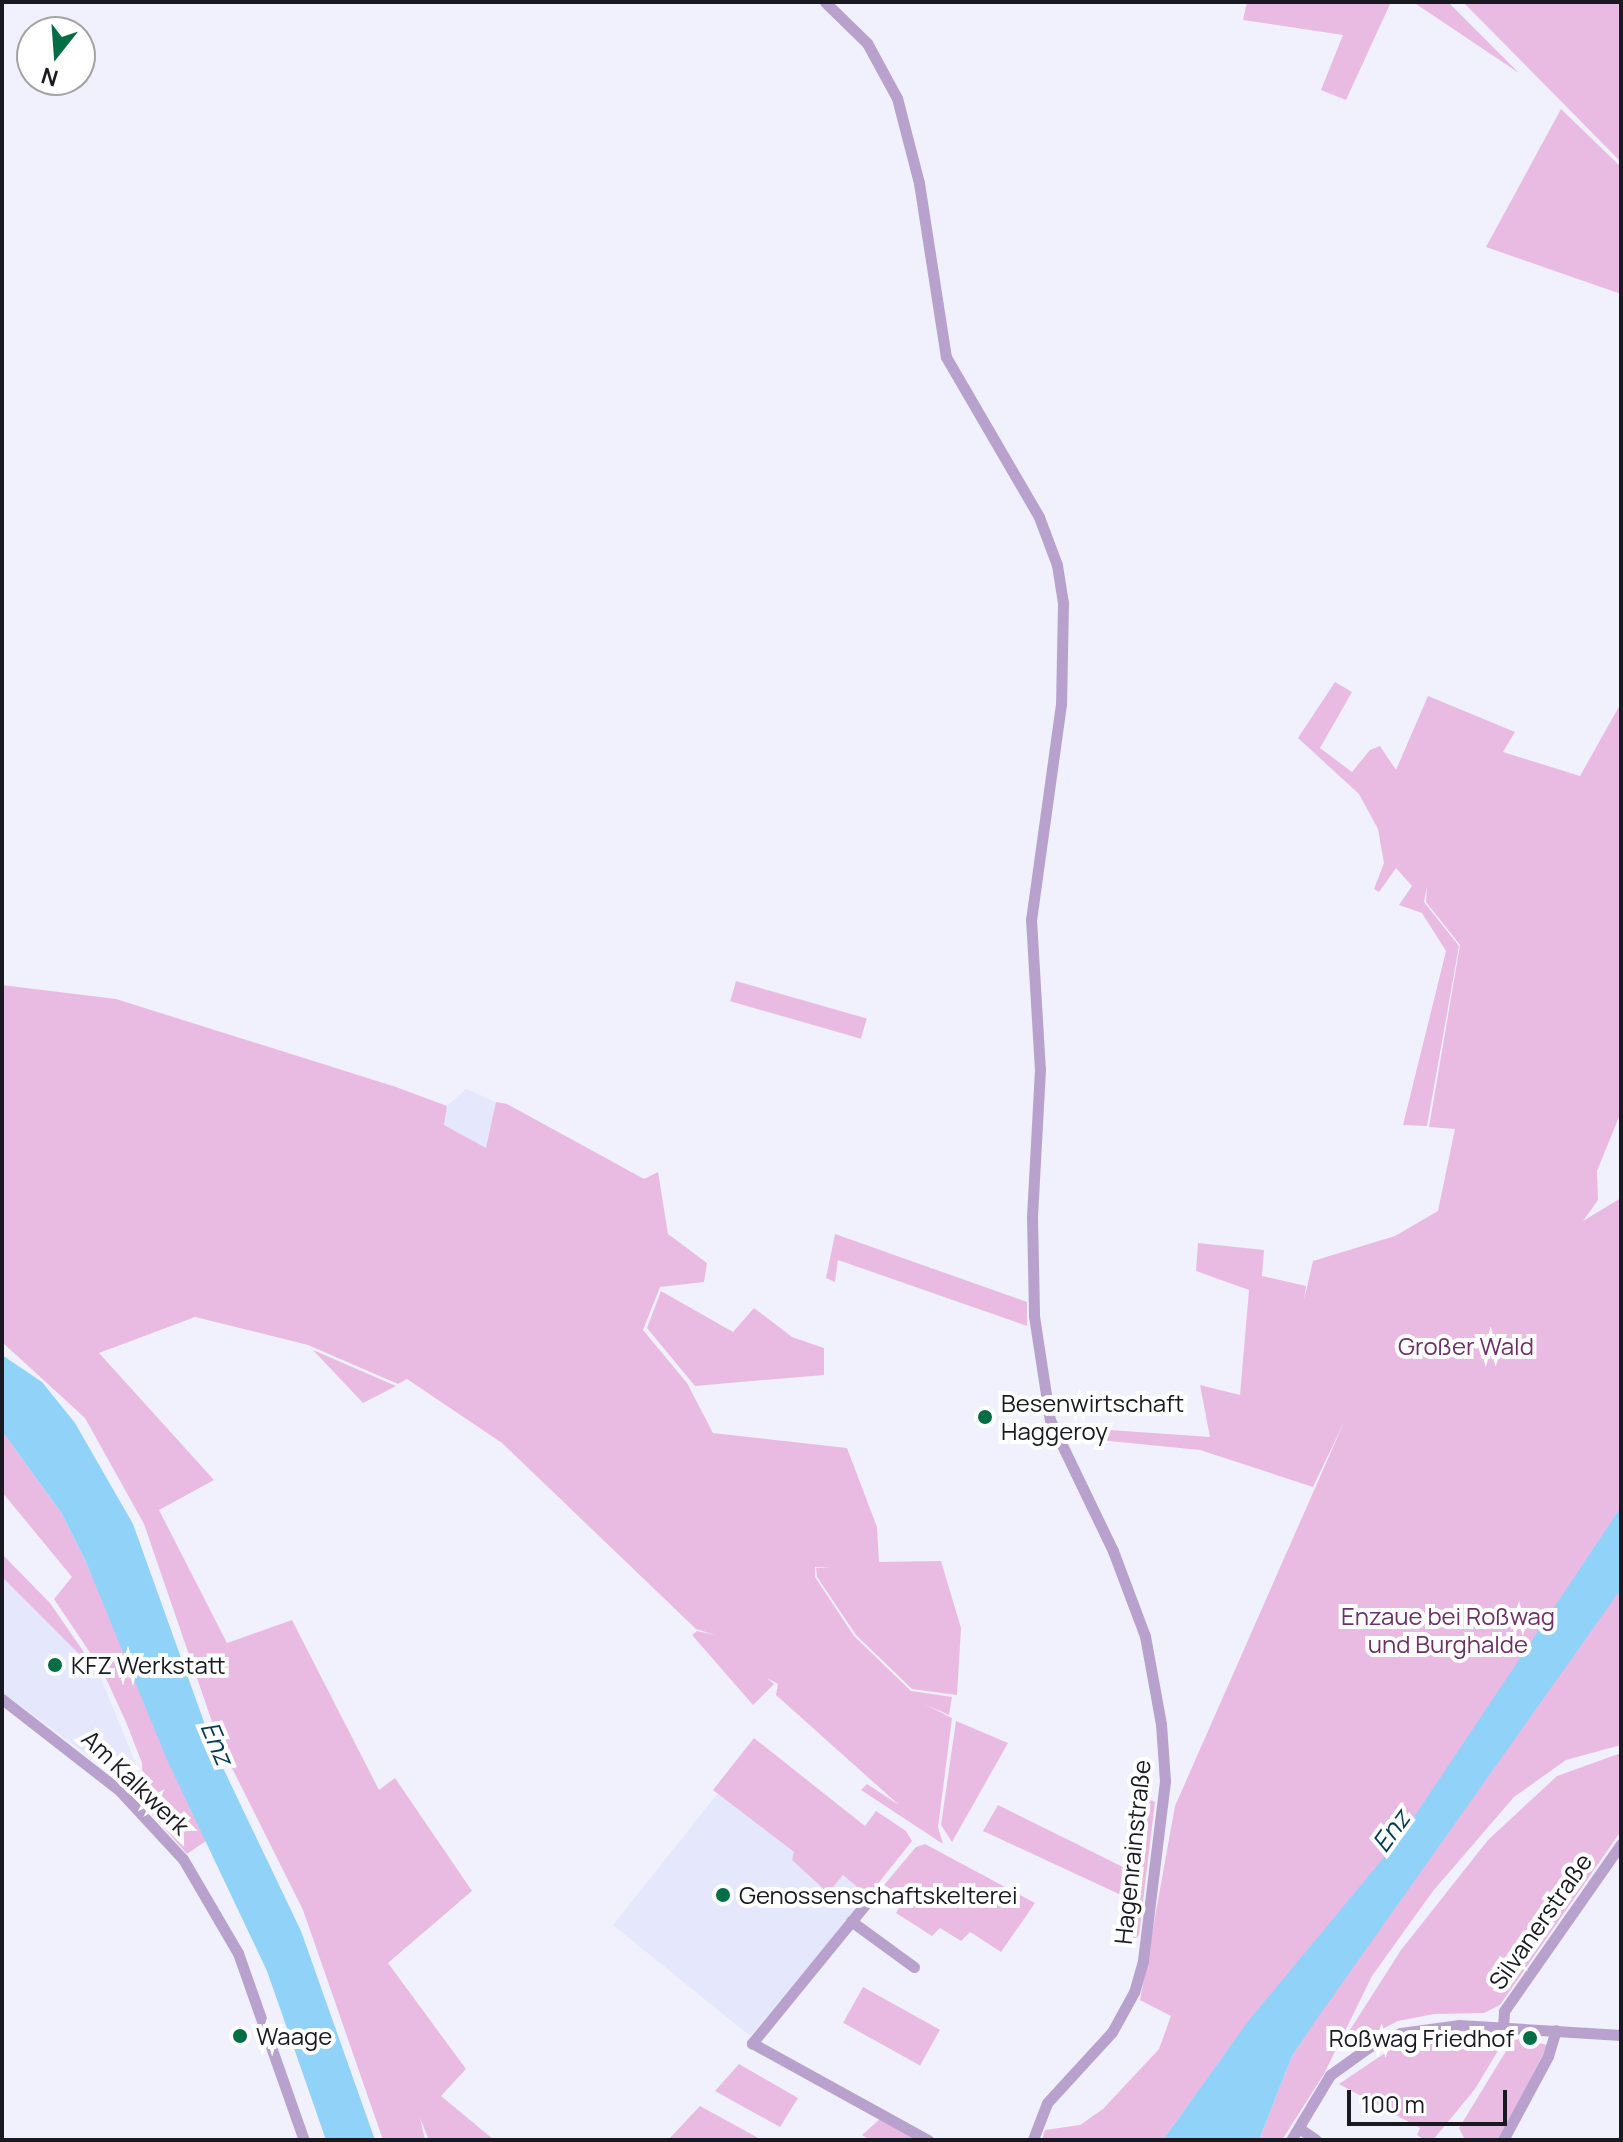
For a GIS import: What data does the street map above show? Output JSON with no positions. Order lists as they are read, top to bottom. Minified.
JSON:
{"streets":{"street":["Am Kalkwerk","Hagenrainstraße","Silvanerstraße"]},"water":["Enz"],"parks":["Großer Wald","Enzaue bei Roßwag und Burghalde"],"places":["Besenwirtschaft Haggeroy","KFZ Werkstatt","Genossenschaftskelterei","Waage","Roßwag Friedhof"],"scale_bar":"100 m","north":"bottom"}
